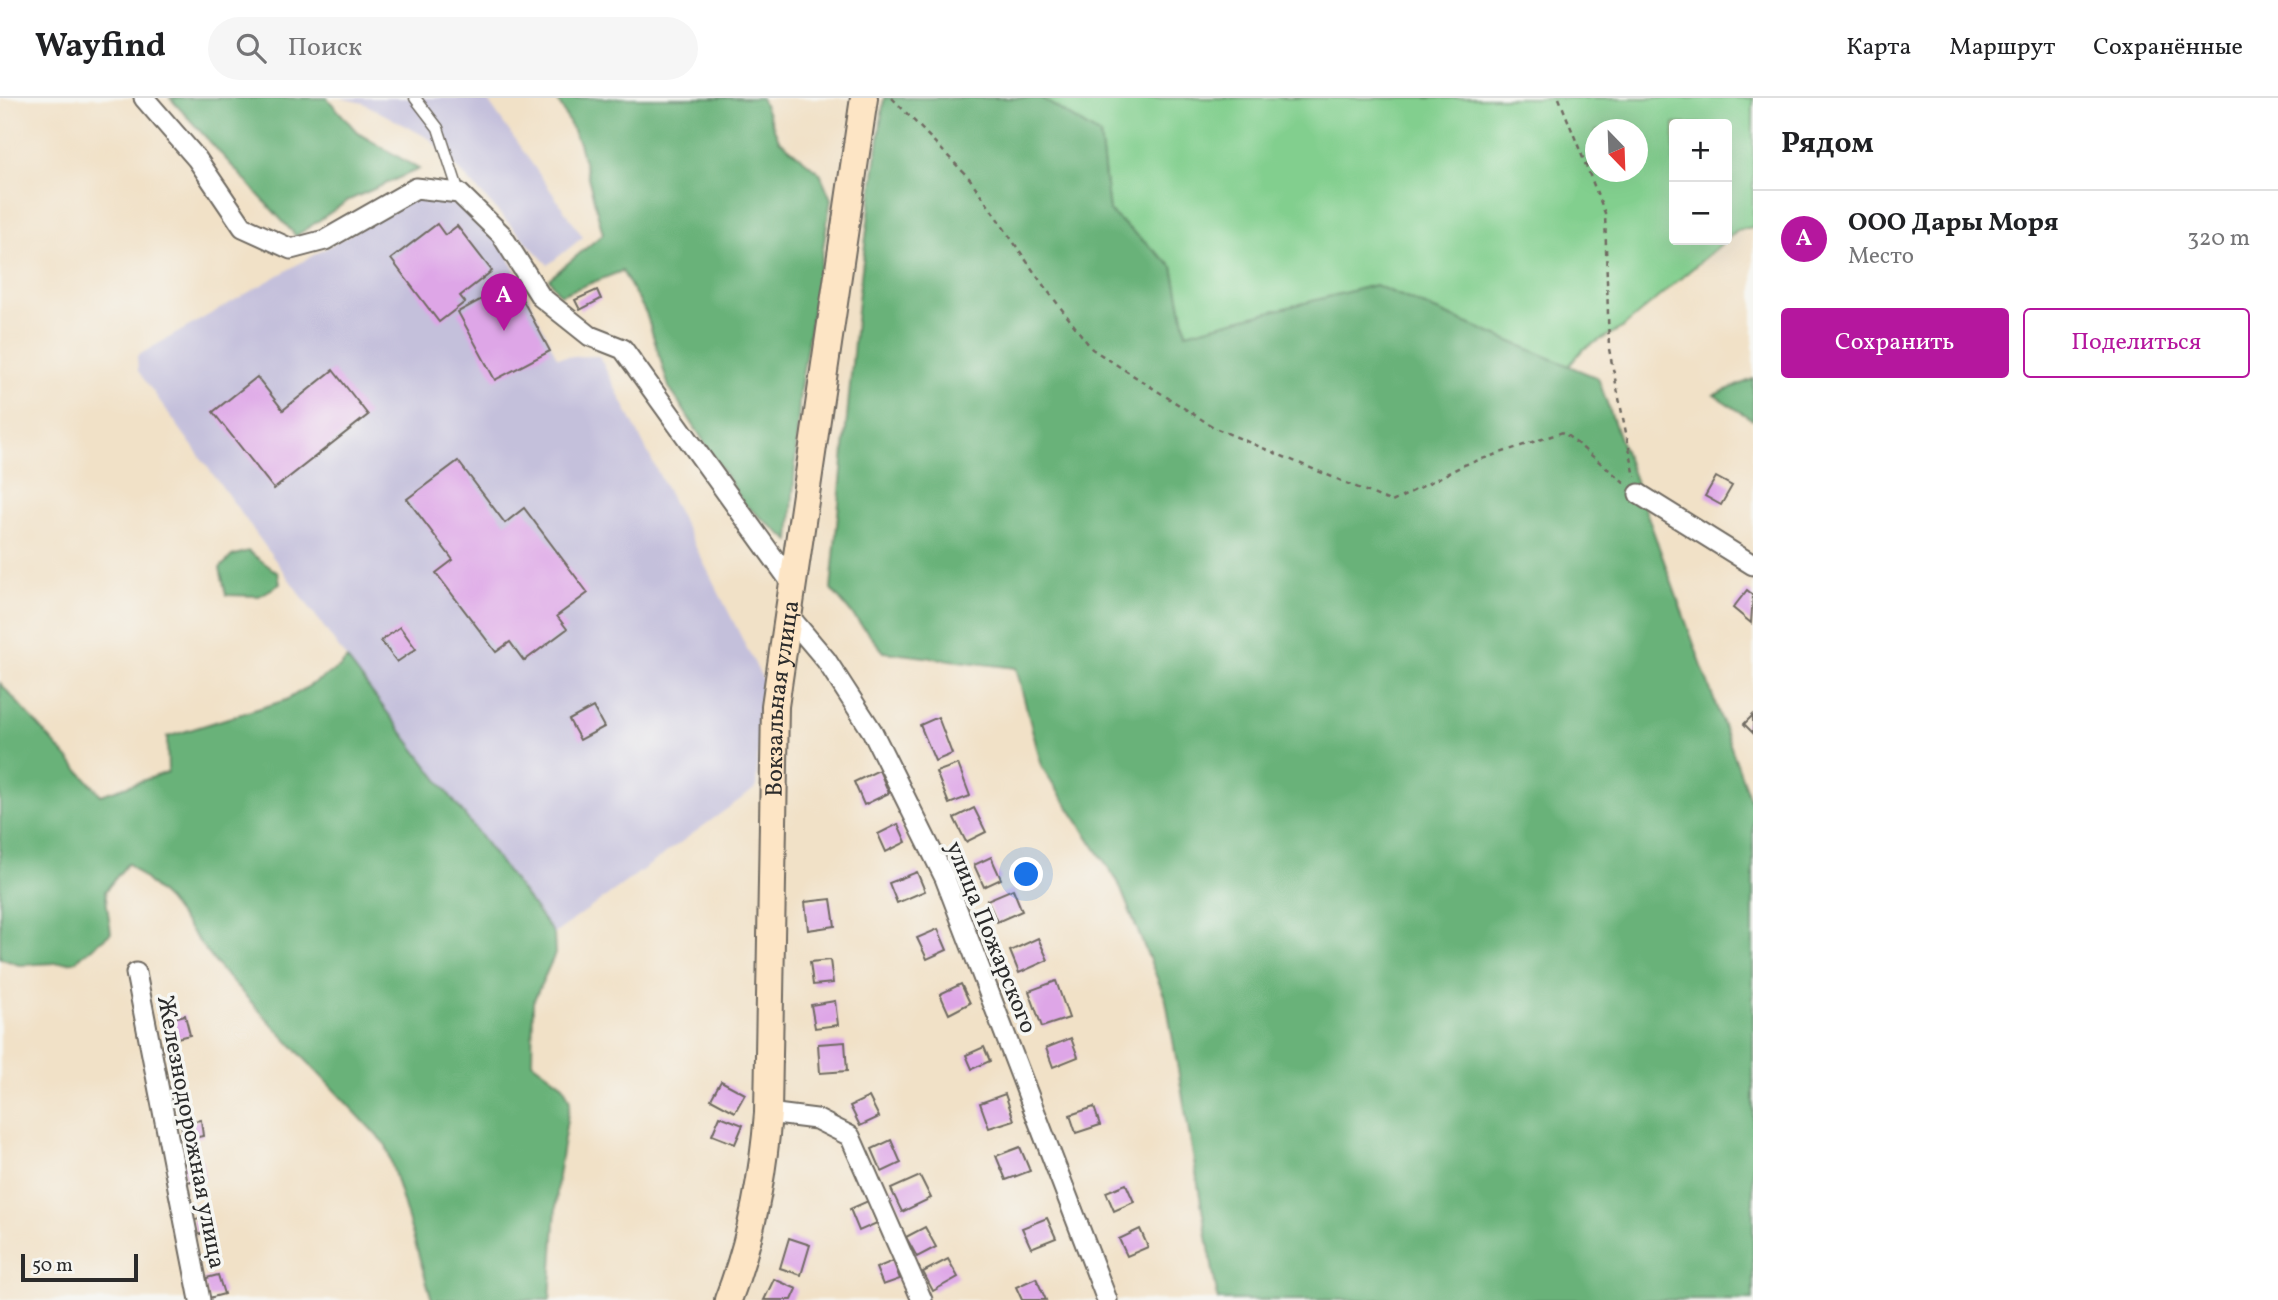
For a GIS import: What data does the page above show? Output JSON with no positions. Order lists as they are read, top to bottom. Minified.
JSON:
{"streets":{"street":["Вокзальная улица","улица Пожарского","Железнодорожная улица"]},"crossings":[["Вокзальная улица","улица Пожарского"]],"scale_bar":"50 m","north":"bottom right","page":{"header":"Wayfind","search":"Поиск","nav":["Карта","Маршрут","Сохранённые"],"heading":"Рядом","map_buttons":["+","−"],"list":[{"mark":"A","name":"ООО Дары Моря","note":"Место","value":"320 m"}],"pins":"A","buttons":["Сохранить","Поделиться"],"scale":"50 m"}}
